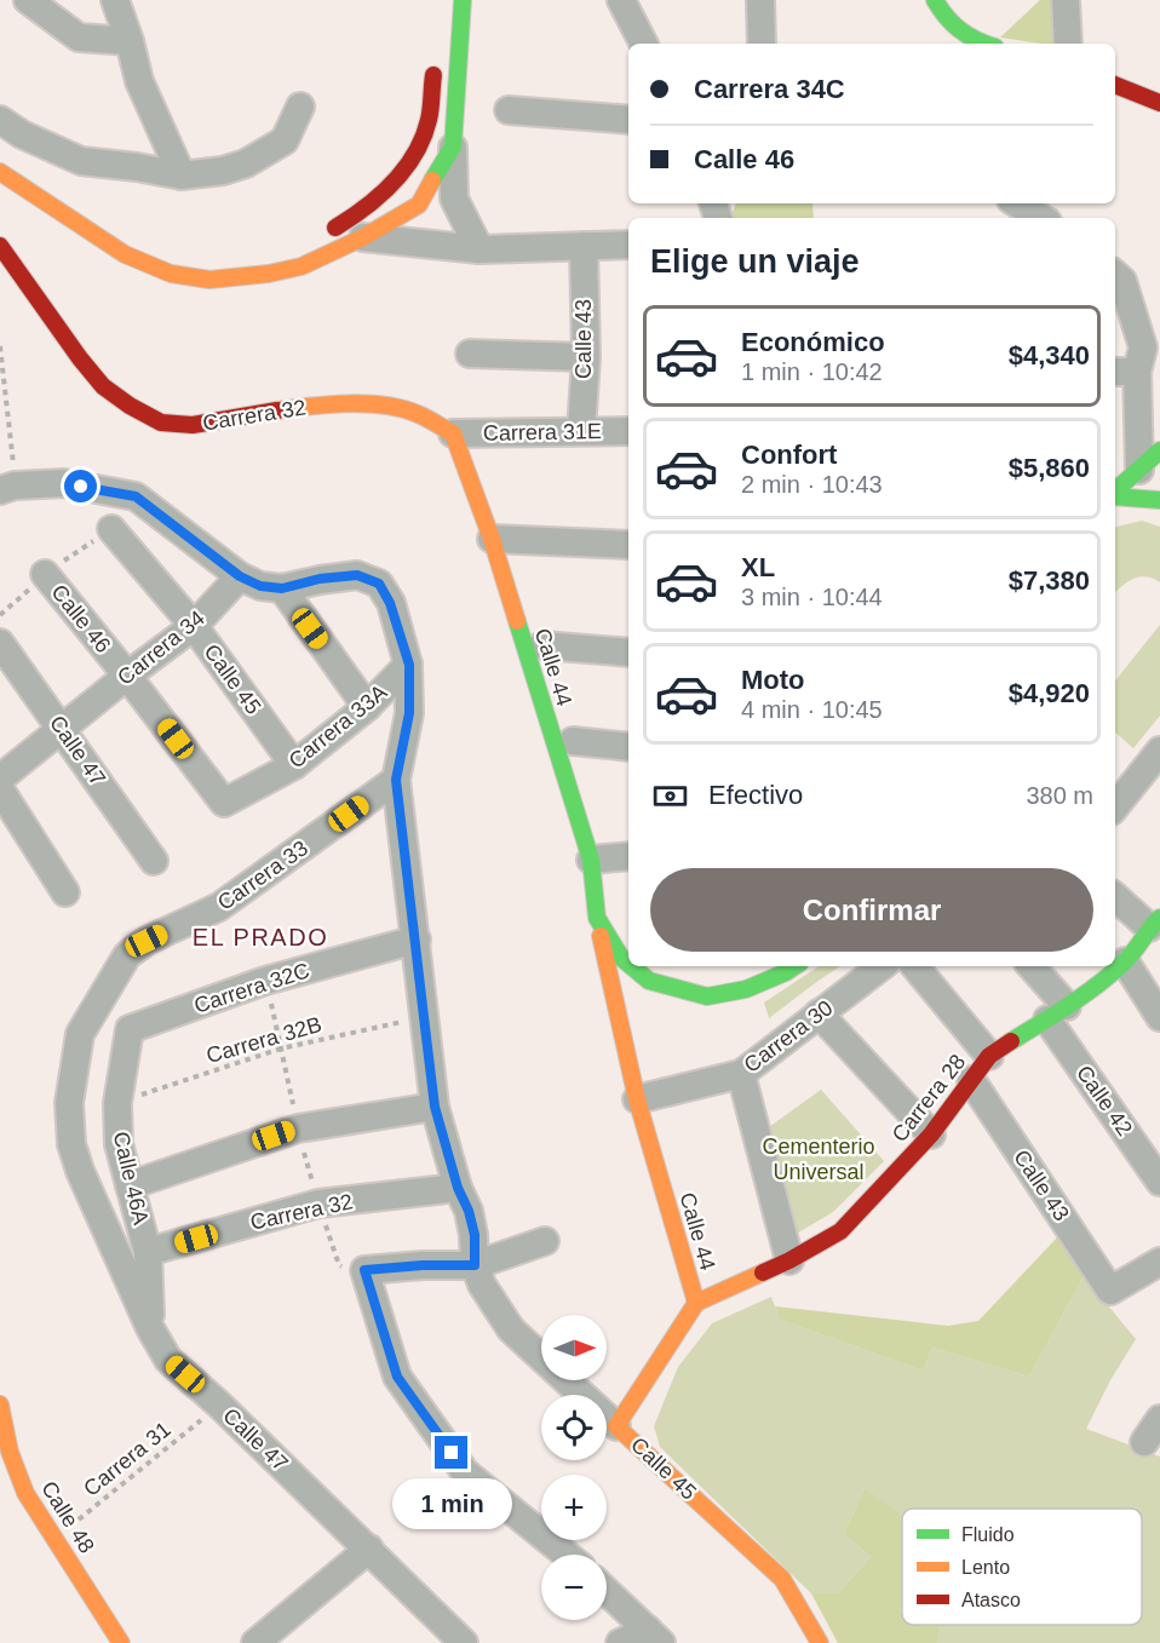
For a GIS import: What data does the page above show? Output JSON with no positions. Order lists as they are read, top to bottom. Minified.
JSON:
{"streets":{"main road":["Carrera 32","Calle 44","Calle 45","Carrera 28","Calle 48"],"street":["Calle 43","Carrera 31E","Calle 46","Carrera 34","Carrera 33A","Calle 47","Carrera 33","Carrera 32C","Carrera 30","Calle 42","Calle 46A"],"path":["Carrera 32B","Carrera 31"]},"crossings":[["Calle 43","Carrera 31E"],["Calle 43","Carrera 28"],["Carrera 32","Carrera 31E"],["Carrera 32","Calle 44"],["Carrera 32","Calle 45"],["Carrera 32","Calle 46A"],["Carrera 31E","Calle 44"],["Calle 46","Carrera 34"],["Calle 46","Carrera 33A"],["Carrera 34","Calle 45"],["Carrera 34","Calle 47"],["Calle 44","Carrera 30"],["Calle 44","Carrera 28"],["Calle 45","Carrera 33A"],["Calle 45","Carrera 33"],["Calle 45","Carrera 32C"],["Calle 45","Carrera 32B"],["Calle 47","Carrera 33"],["Calle 47","Calle 46A"],["Calle 47","Carrera 31"],["Carrera 32C","Calle 46A"],["Carrera 32B","Calle 46A"],["Carrera 28","Calle 42"],["Carrera 31","Calle 48"]],"districts":["EL PRADO"],"parks":["Cementerio Universal"],"legend":["Fluido","Lento","Atasco"],"north":"right","page":{"banner":["Carrera 34C","Calle 46"],"heading":"Elige un viaje","list":[{"name":"Económico","note":"1 min · 10:42","value":"$4,340"},{"name":"Confort","note":"2 min · 10:43","value":"$5,860"},{"name":"XL","note":"3 min · 10:44","value":"$7,380"},{"name":"Moto","note":"4 min · 10:45","value":"$4,920"}],"pay":["Efectivo","380 m"],"buttons":"Confirmar","map_buttons":["+","−"],"bubble":"1 min"}}
